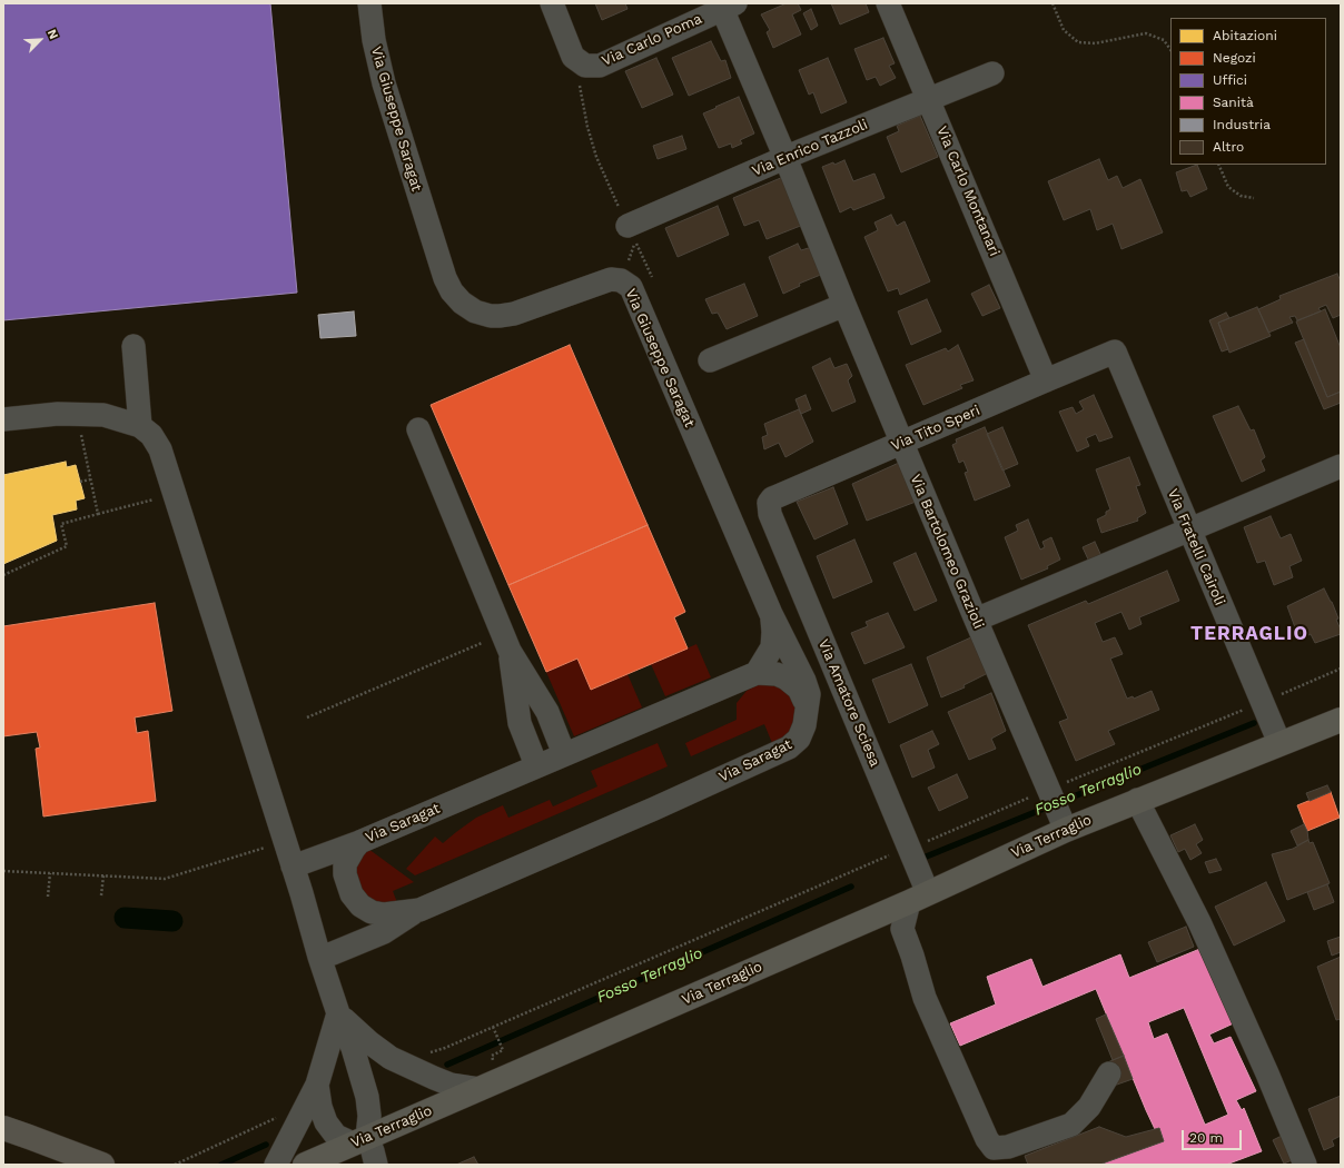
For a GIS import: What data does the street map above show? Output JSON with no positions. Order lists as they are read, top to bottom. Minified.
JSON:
{"streets":{"main road":["Via Terraglio"],"street":["Via Carlo Poma","Via Giuseppe Saragat","Via Enrico Tazzoli","Via Carlo Montanari","Via Tito Speri","Via Fratelli Cairoli","Via Bartolomeo Grazioli","Via Amatore Sciesa","Via Saragat"]},"crossings":[["Via Carlo Poma","Via Bartolomeo Grazioli"],["Via Enrico Tazzoli","Via Carlo Montanari"],["Via Enrico Tazzoli","Via Bartolomeo Grazioli"],["Via Carlo Montanari","Via Tito Speri"],["Via Tito Speri","Via Fratelli Cairoli"],["Via Tito Speri","Via Bartolomeo Grazioli"],["Via Tito Speri","Via Amatore Sciesa"],["Via Fratelli Cairoli","Via Terraglio"],["Via Bartolomeo Grazioli","Via Terraglio"],["Via Amatore Sciesa","Via Terraglio"]],"districts":["TERRAGLIO"],"water":["Fosso Terraglio"],"legend":["Abitazioni","Negozi","Uffici","Sanità","Industria","Altro"],"scale_bar":"20 m","north":"top right"}
